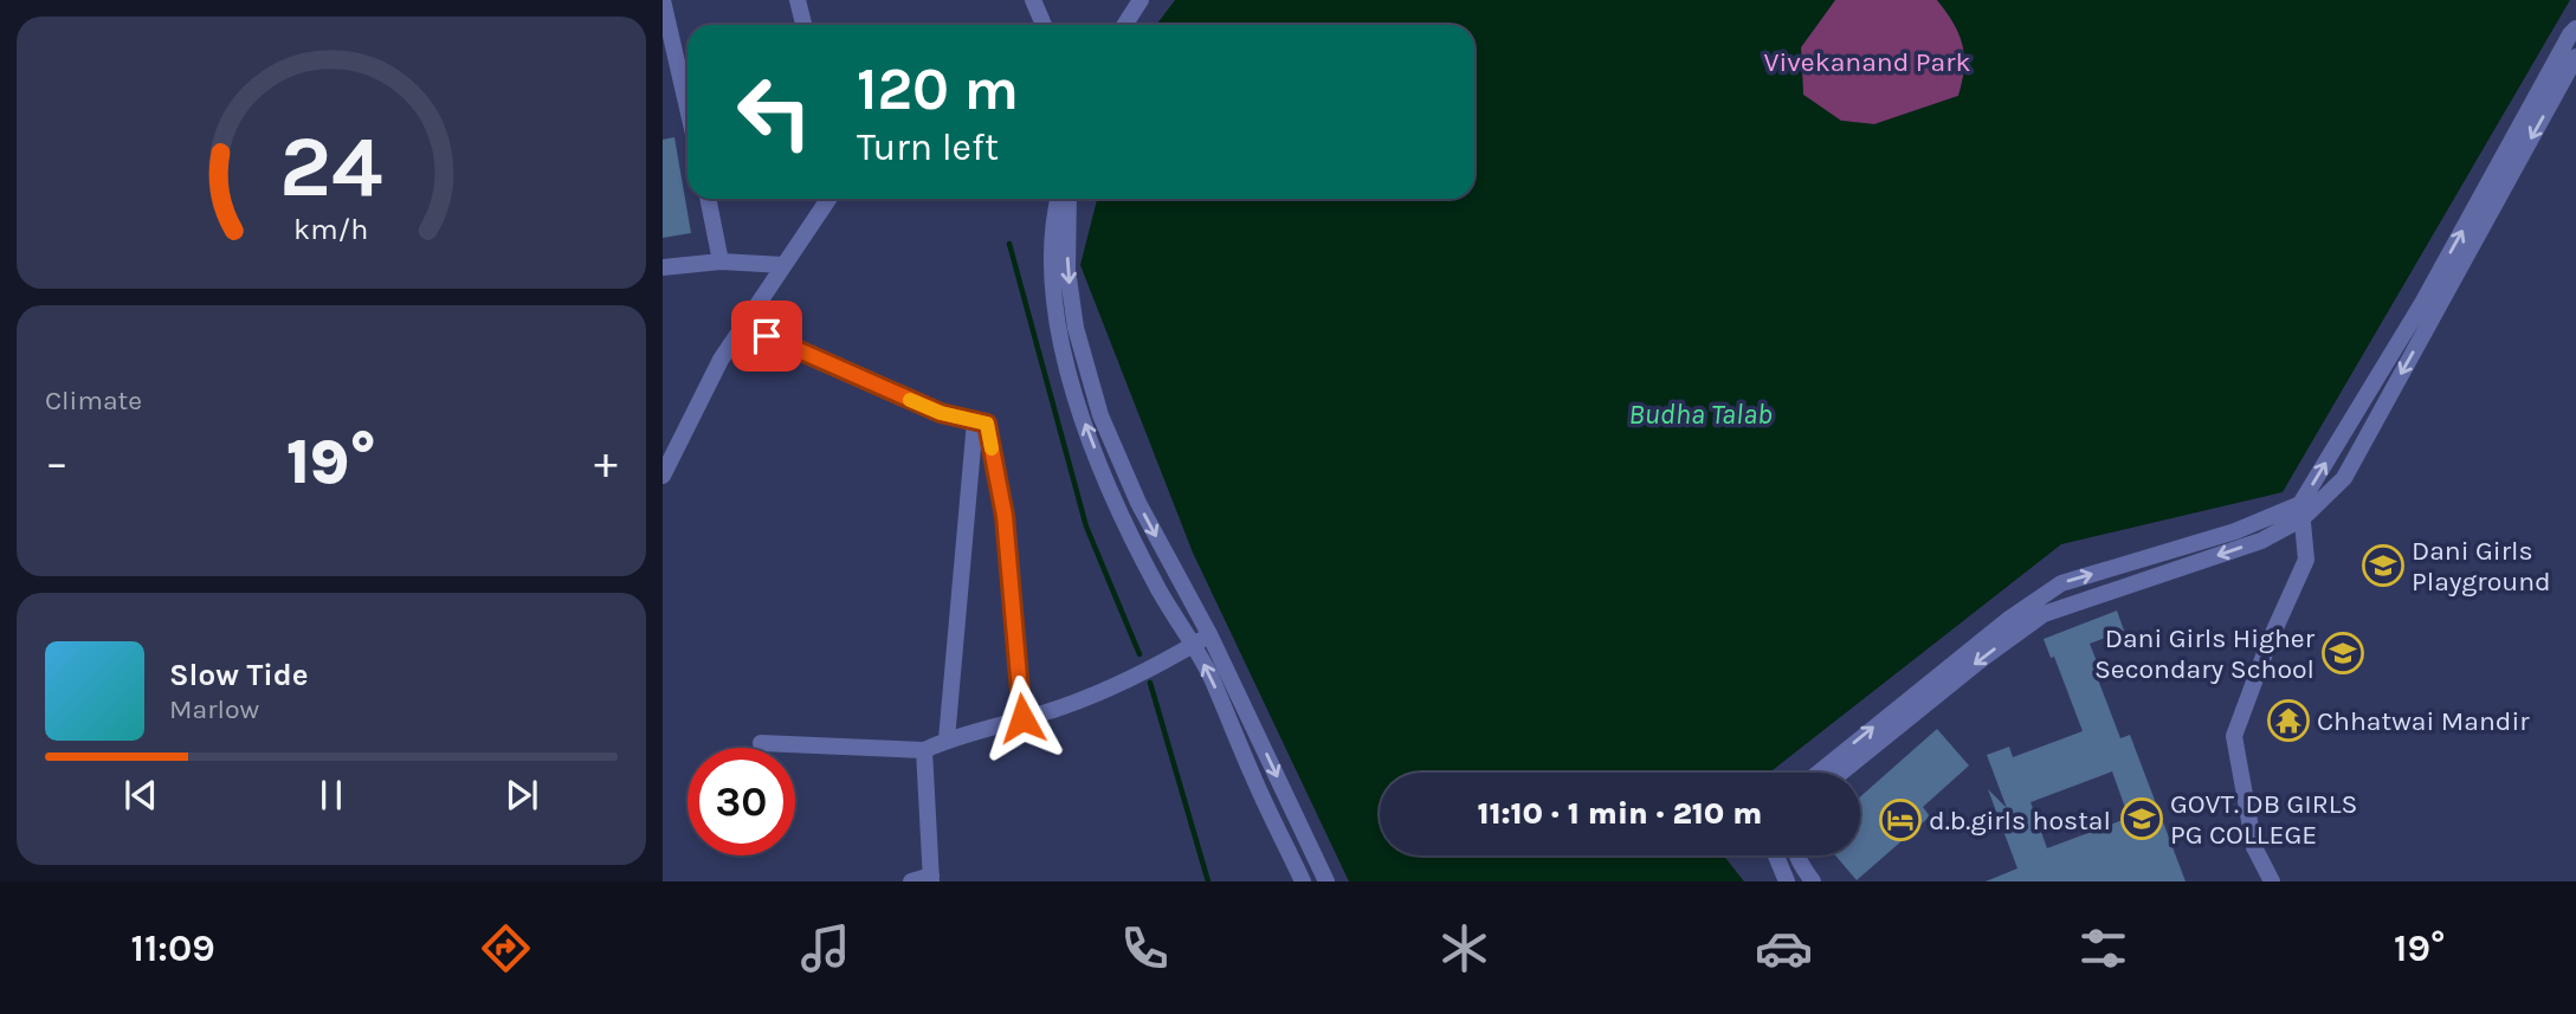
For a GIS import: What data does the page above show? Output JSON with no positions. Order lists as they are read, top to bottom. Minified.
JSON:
{"water":["Budha Talab"],"parks":["Vivekanand Park"],"places":{"school or university":["Dani Girls Playground","Dani Girls Higher Secondary School","GOVT. DB GIRLS PG COLLEGE"],"temple":["Chhatwai Mandir"],"hotel":["d.b.girls hostal"]},"page":{"turn":["120 m","Turn left"],"tile":"Climate","heat":["−","19°","+"],"song":["Slow Tide","Marlow"],"limit":"30","trip":"11:10 · 1 min · 210 m","tabs":["11:09","19°"],"gauge":["24","km/h"]}}
